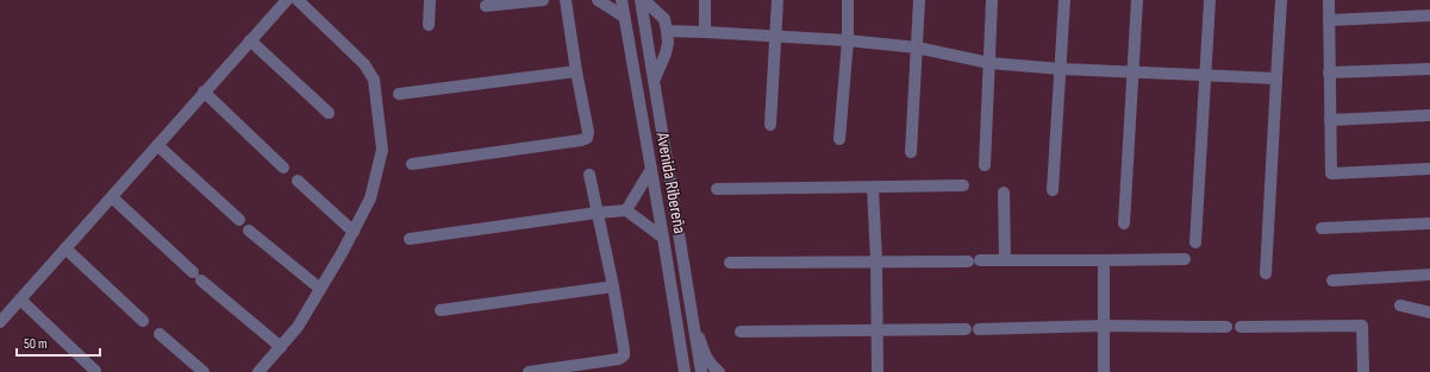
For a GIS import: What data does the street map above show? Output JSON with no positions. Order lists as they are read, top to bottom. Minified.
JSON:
{"streets":{"street":["Avenida Ribereña"]},"scale_bar":"50 m"}
